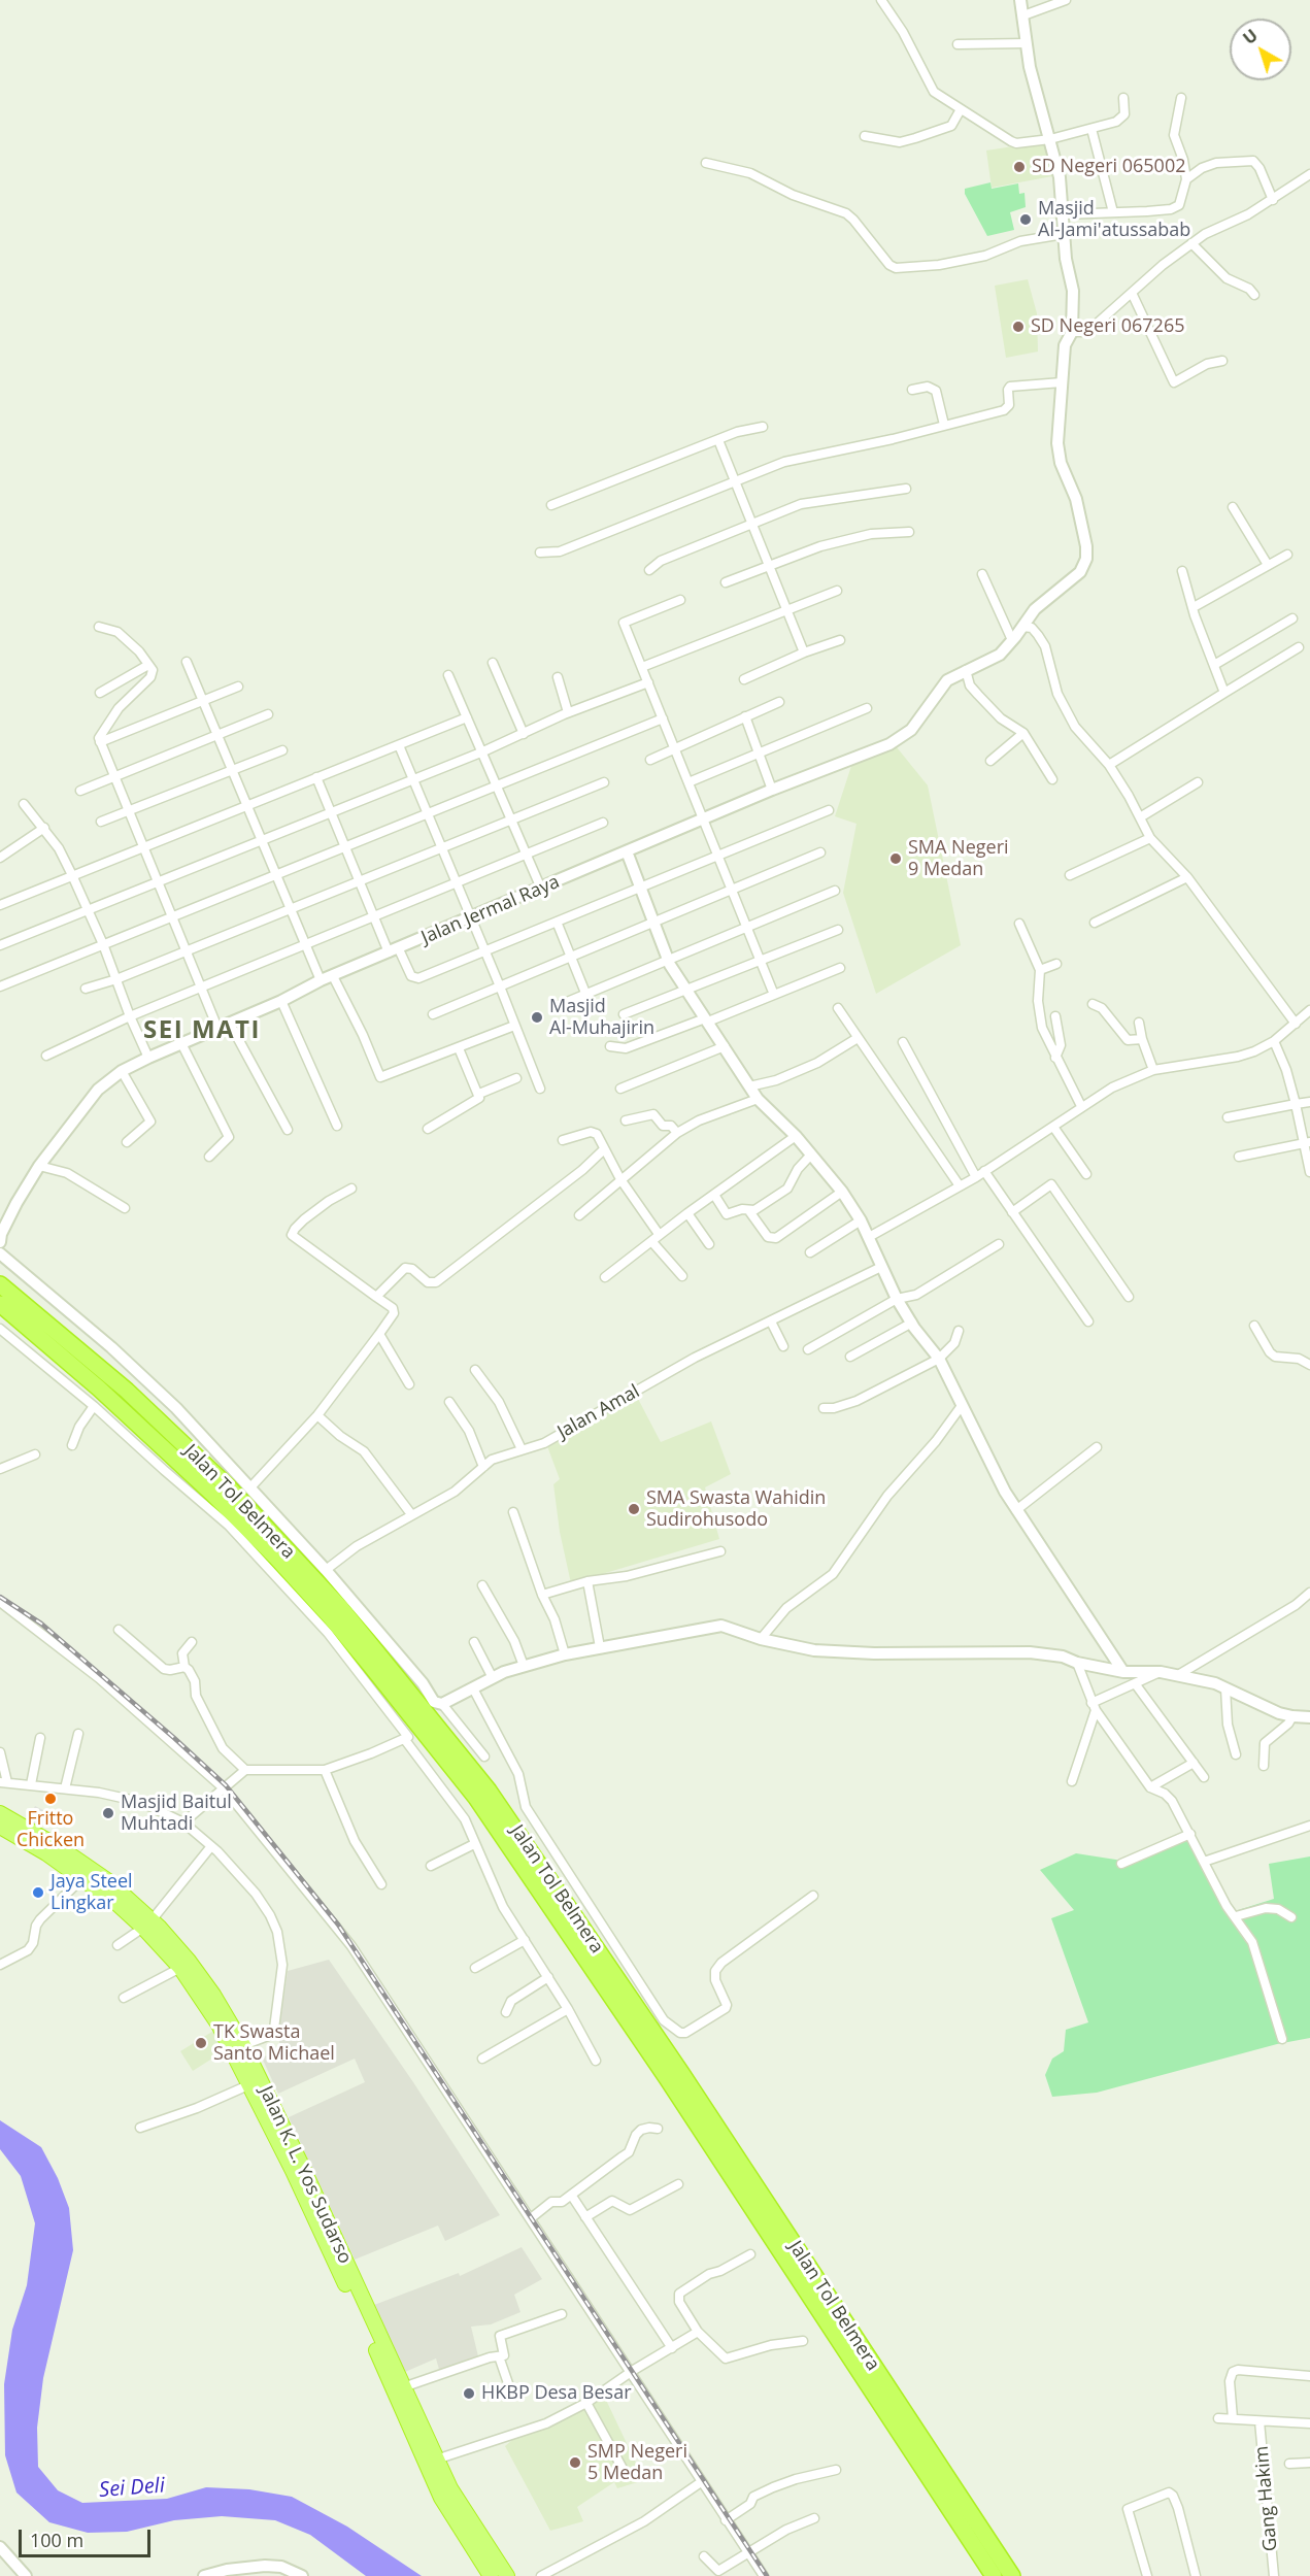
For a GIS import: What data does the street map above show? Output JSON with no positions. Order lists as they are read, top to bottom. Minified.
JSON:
{"streets":{"highway":["Jalan Tol Belmera","Jalan K. L. Yos Sudarso"],"street":["Jalan Jermal Raya","Jalan Amal","Gang Hakim"]},"districts":["SEI MATI"],"water":["Sei Deli"],"places":["SD Negeri 065002","Masjid Al-Jami'atussabab","SD Negeri 067265","SMA Negeri 9 Medan","Masjid Al-Muhajirin","SMA Swasta Wahidin Sudirohusodo","Fritto Chicken","Masjid Baitul Muhtadi","Jaya Steel Lingkar","TK Swasta Santo Michael","HKBP Desa Besar","SMP Negeri 5 Medan"],"scale_bar":"100 m","north":"top left"}
